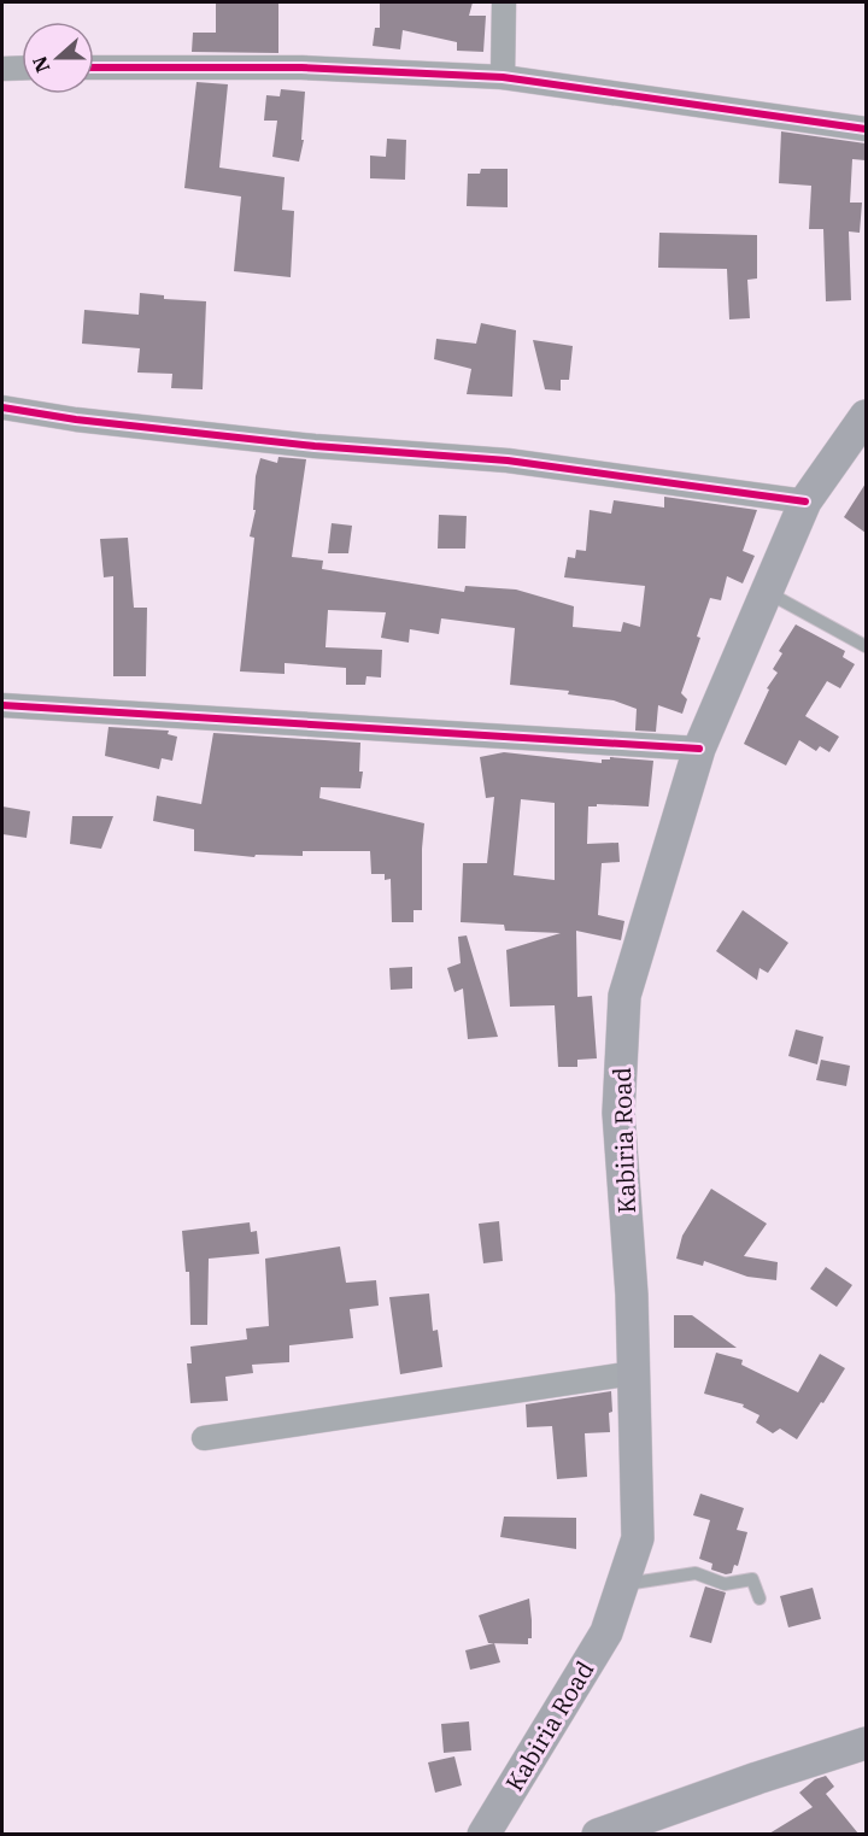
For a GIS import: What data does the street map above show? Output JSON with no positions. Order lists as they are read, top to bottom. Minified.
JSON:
{"streets":{"main road":["Kabiria Road"]},"north":"left"}
